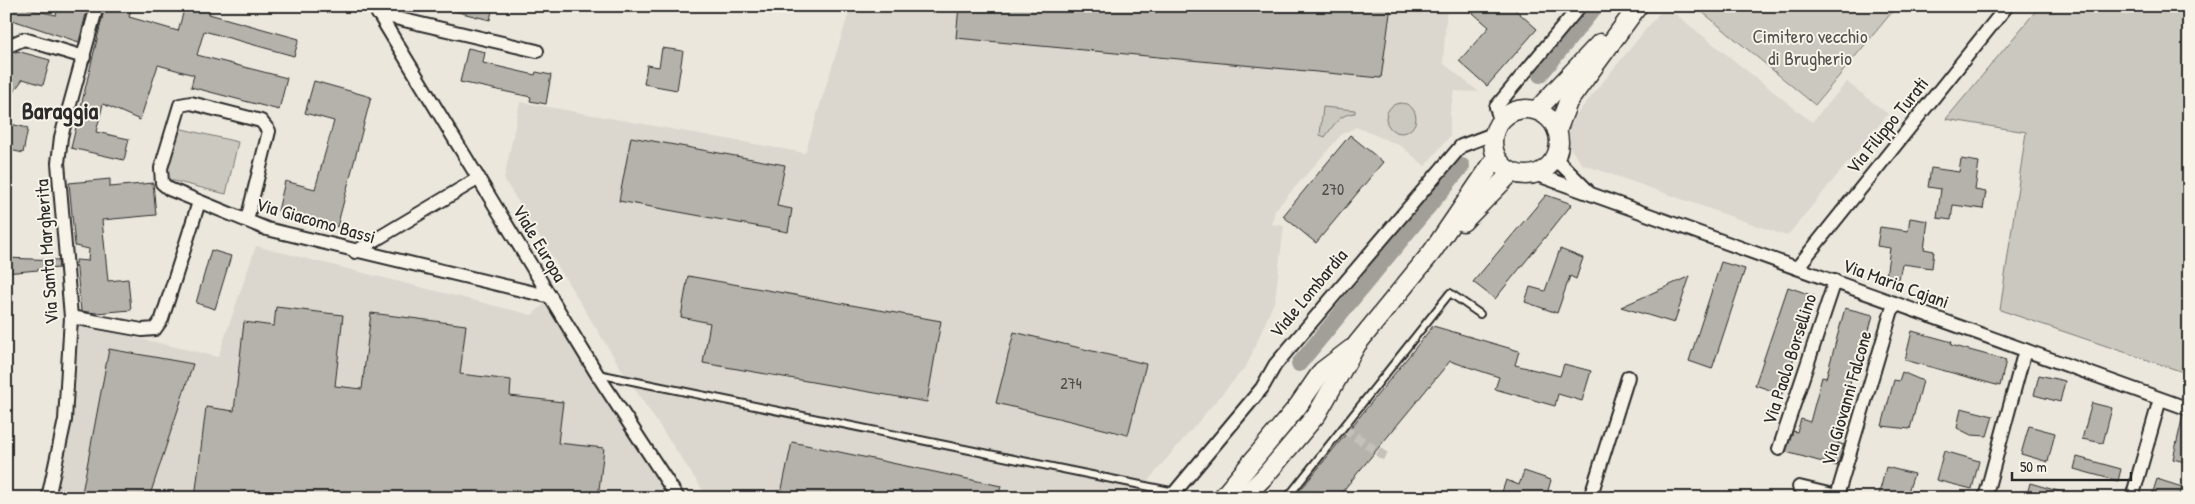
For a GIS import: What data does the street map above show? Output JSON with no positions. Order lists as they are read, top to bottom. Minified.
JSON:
{"streets":{"street":["Via Filippo Turati","Via Giacomo Bassi","Viale Europa","Via Santa Margherita","Via Maria Cajani","Viale Lombardia","Via Paolo Borsellino","Via Giovanni Falcone"]},"crossings":[["Via Filippo Turati","Via Maria Cajani"],["Via Giacomo Bassi","Viale Europa"],["Via Maria Cajani","Viale Lombardia"],["Via Maria Cajani","Via Paolo Borsellino"],["Via Maria Cajani","Via Giovanni Falcone"]],"districts":["Baraggia"],"parks":["Cimitero vecchio di Brugherio"],"house_numbers":["270","274"],"scale_bar":"50 m"}
